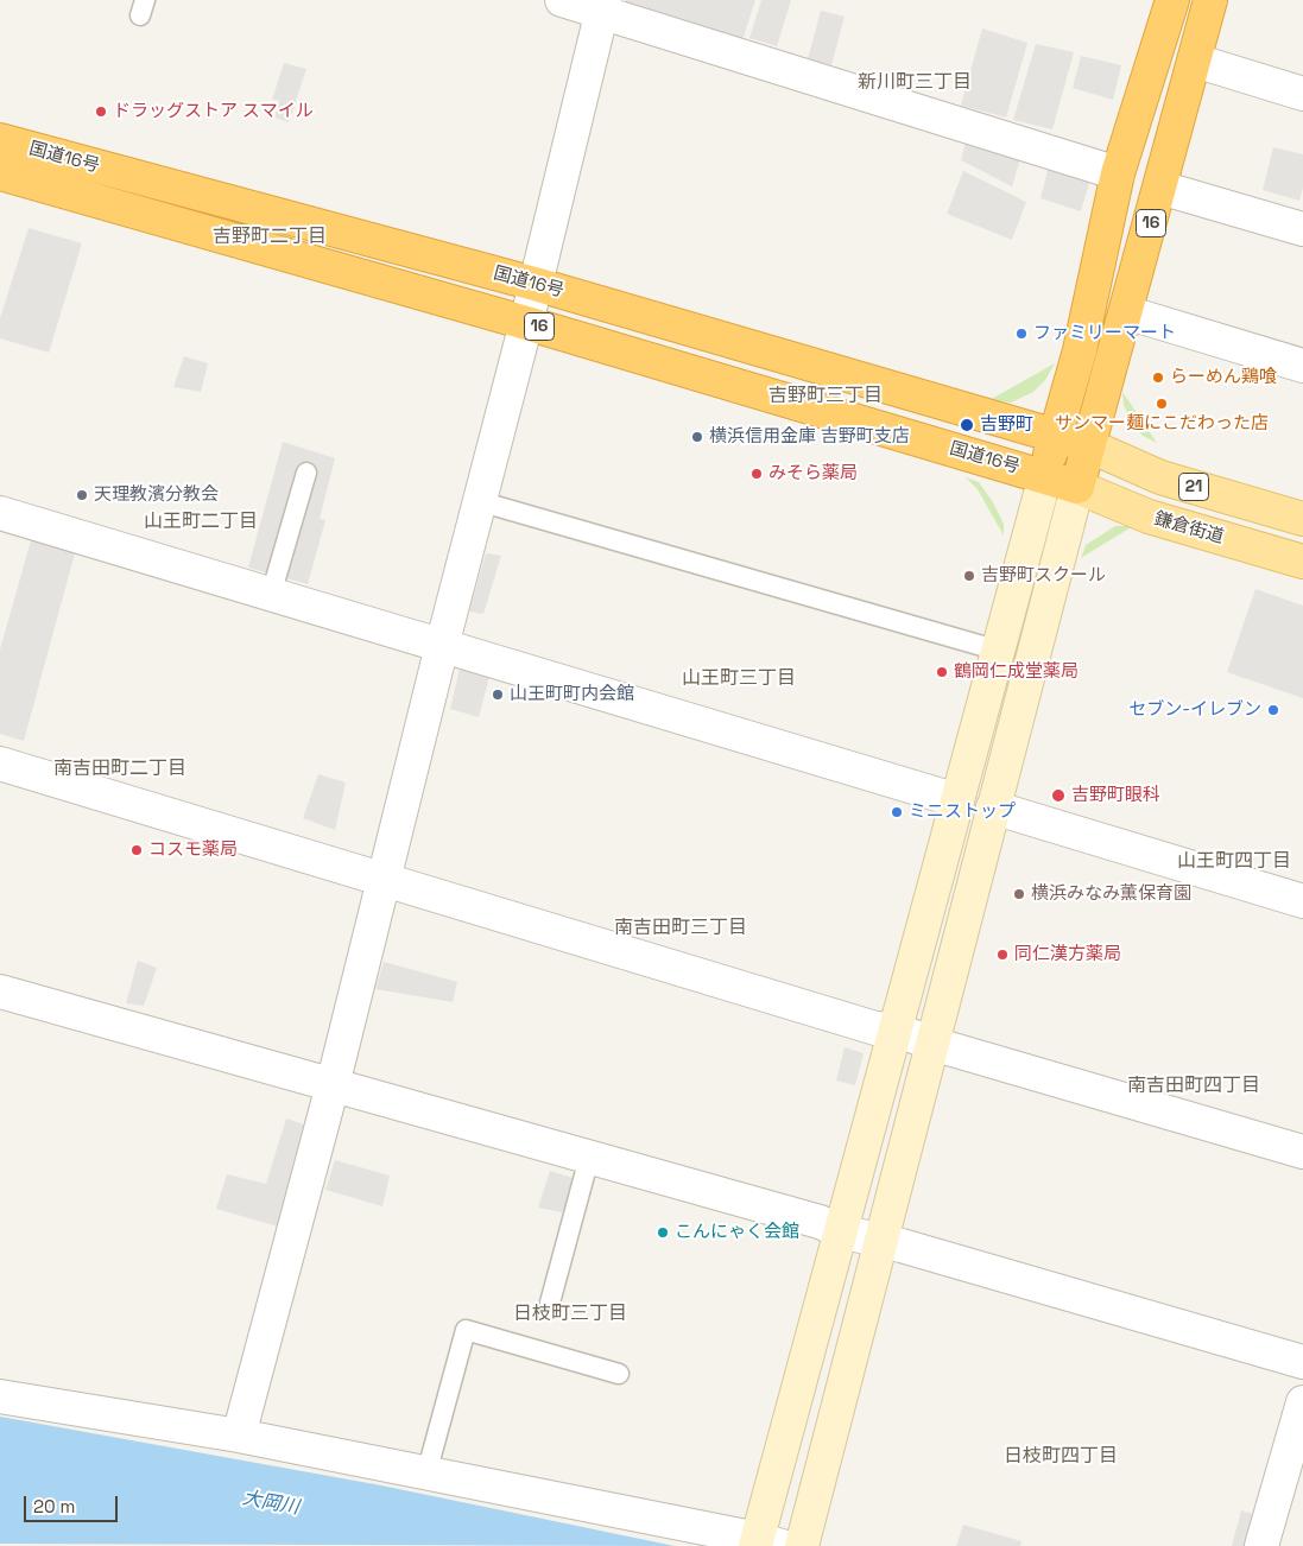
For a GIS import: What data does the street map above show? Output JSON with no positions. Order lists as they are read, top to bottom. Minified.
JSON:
{"streets":{"highway":["国道16号","16"],"main road":["21","鎌倉街道"]},"crossings":[["国道16号","16"],["国道16号","21"],["国道16号","鎌倉街道"],["16","21"],["16","鎌倉街道"]],"districts":["新川町三丁目","吉野町二丁目","吉野町三丁目","山王町二丁目","山王町三丁目","南吉田町二丁目","山王町四丁目","南吉田町三丁目","南吉田町四丁目","日枝町三丁目","日枝町四丁目"],"water":["大岡川"],"places":["ドラッグストア スマイル","ファミリーマート","らーめん鶏喰","サンマー麺にこだわった店","吉野町","横浜信用金庫 吉野町支店","みそら薬局","天理教濱分教会","吉野町スクール","鶴岡仁成堂薬局","山王町町内会館","セブン-イレブン","吉野町眼科","ミニストップ","コスモ薬局","横浜みなみ薫保育園","同仁漢方薬局","こんにゃく会館"],"scale_bar":"20 m"}
